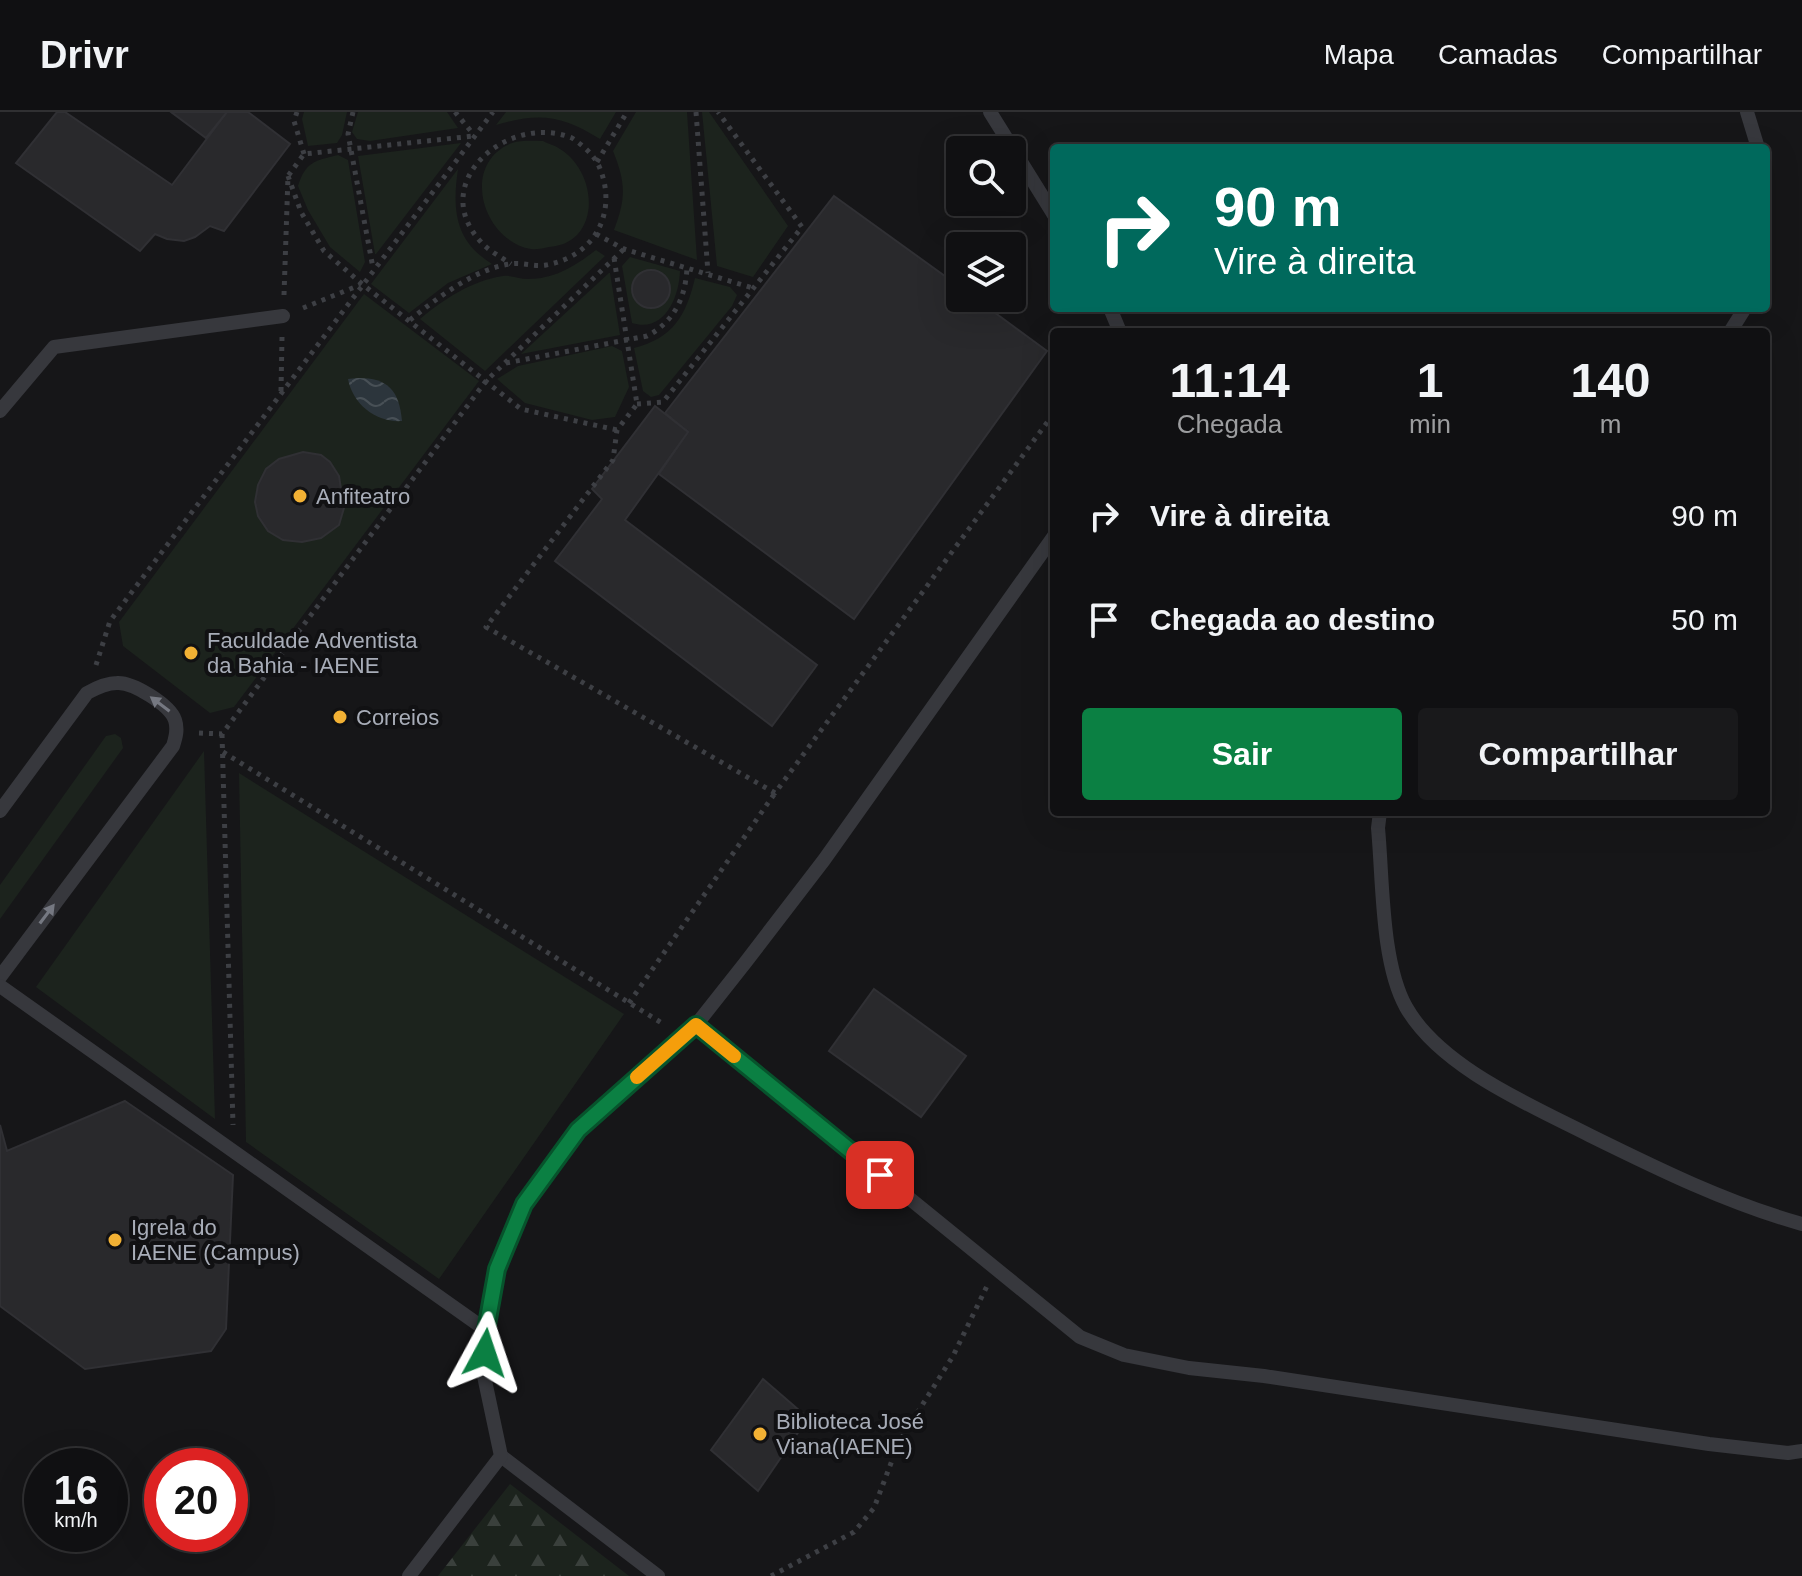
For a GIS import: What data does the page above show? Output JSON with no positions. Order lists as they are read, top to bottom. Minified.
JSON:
{"places":["Anfiteatro","Faculdade Adventista da Bahia - IAENE","Correios","Igrela do IAENE (Campus)","Biblioteca José Viana(IAENE)"],"page":{"header":"Drivr","nav":["Mapa","Camadas","Compartilhar"],"turn":["90 m","Vire à direita"],"eta":["11:14","Chegada","1","min","140","m"],"list":[{"name":"Vire à direita","value":"90 m"},{"name":"Chegada ao destino","value":"50 m"}],"buttons":["Sair","Compartilhar"],"speed":"16 km/h","limit":"20"}}
